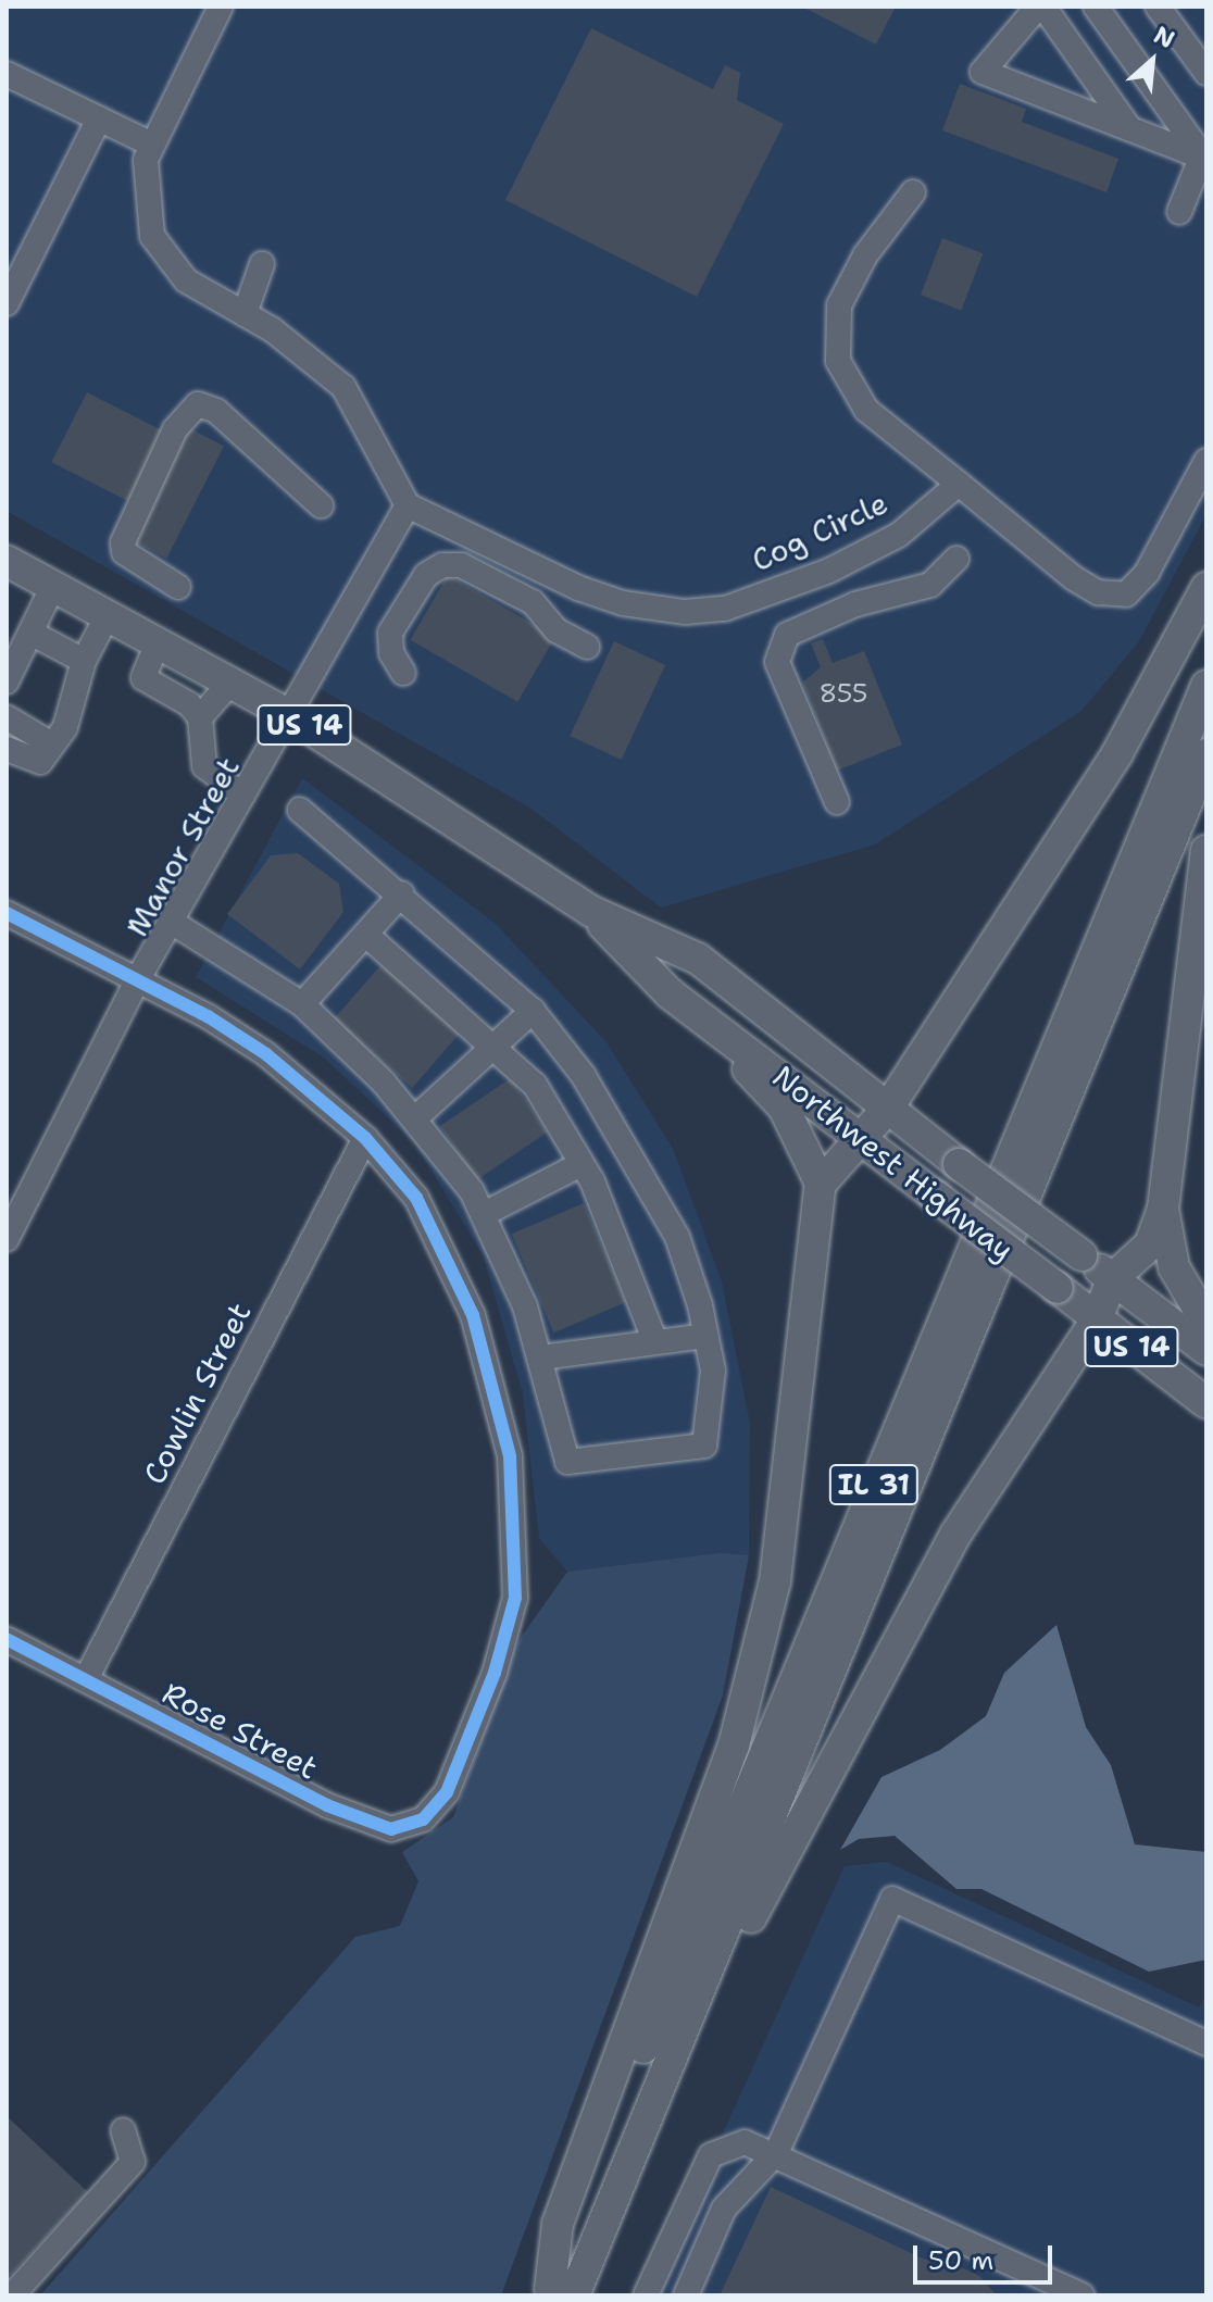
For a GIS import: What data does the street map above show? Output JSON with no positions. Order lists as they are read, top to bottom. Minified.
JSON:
{"streets":{"main road":["US 14","Northwest Highway","IL 31"],"street":["Cog Circle","Manor Street","Cowlin Street","Rose Street"]},"crossings":[["Manor Street","Northwest Highway"],["Cowlin Street","Rose Street"]],"house_numbers":["855"],"scale_bar":"50 m","north":"top right"}
